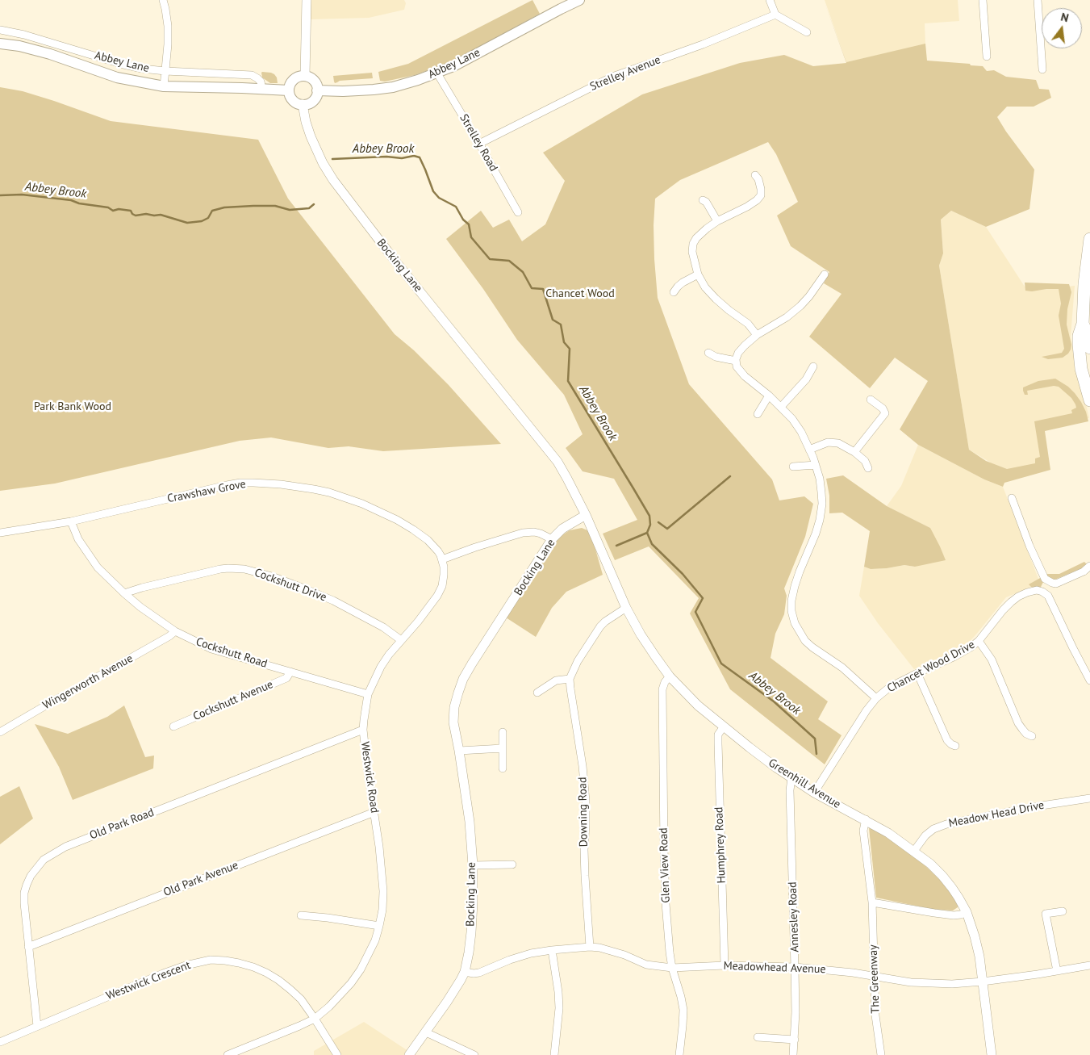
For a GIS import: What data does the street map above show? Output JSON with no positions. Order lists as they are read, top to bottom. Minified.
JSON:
{"streets":{"main road":["Abbey Lane"],"street":["Strelley Avenue","Strelley Road","Bocking Lane","Crawshaw Grove","Cockshutt Drive","Cockshutt Road","Chancet Wood Drive","Wingerworth Avenue","Cockshutt Avenue","Westwick Road","Greenhill Avenue","Downing Road","Meadow Head Drive","Old Park Road","Humphrey Road","Glen View Road","Old Park Avenue","Annesley Road","Meadowhead Avenue","The Greenway","Westwick Crescent"]},"crossings":[["Abbey Lane","Strelley Road"],["Abbey Lane","Bocking Lane"],["Strelley Avenue","Strelley Road"],["Bocking Lane","Greenhill Avenue"],["Bocking Lane","Meadowhead Avenue"],["Crawshaw Grove","Cockshutt Road"],["Crawshaw Grove","Westwick Road"],["Cockshutt Drive","Cockshutt Road"],["Cockshutt Drive","Westwick Road"],["Cockshutt Road","Wingerworth Avenue"],["Cockshutt Road","Cockshutt Avenue"],["Cockshutt Road","Westwick Road"],["Chancet Wood Drive","Greenhill Avenue"],["Westwick Road","Old Park Road"],["Westwick Road","Old Park Avenue"],["Westwick Road","Westwick Crescent"],["Greenhill Avenue","Meadow Head Drive"],["Greenhill Avenue","Humphrey Road"],["Greenhill Avenue","Glen View Road"],["Greenhill Avenue","Annesley Road"],["Greenhill Avenue","Meadowhead Avenue"],["Greenhill Avenue","The Greenway"],["Downing Road","Meadowhead Avenue"],["Old Park Road","Old Park Avenue"],["Old Park Road","Westwick Crescent"],["Humphrey Road","Meadowhead Avenue"],["Glen View Road","Meadowhead Avenue"],["Annesley Road","Meadowhead Avenue"],["Meadowhead Avenue","The Greenway"]],"water":["Abbey Brook"],"parks":["Chancet Wood","Park Bank Wood"],"north":"top"}
